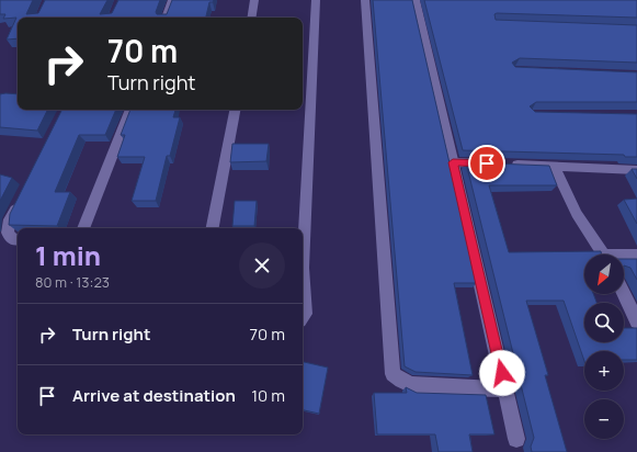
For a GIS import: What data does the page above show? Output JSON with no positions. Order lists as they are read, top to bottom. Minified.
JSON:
{"north":"bottom left","page":{"turn":["70 m","Turn right"],"heading":["1 min","80 m · 13:23"],"map_buttons":["+","−"],"list":[{"name":"Turn right","value":"70 m"},{"name":"Arrive at destination","value":"10 m"}]}}
